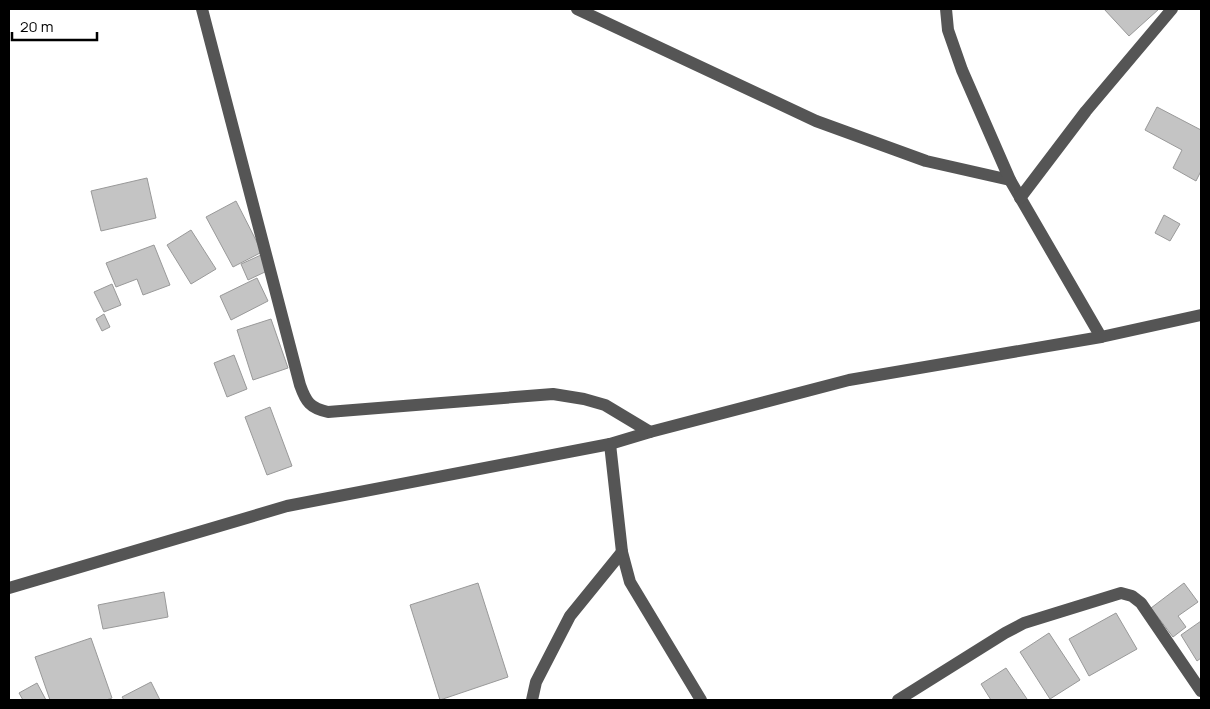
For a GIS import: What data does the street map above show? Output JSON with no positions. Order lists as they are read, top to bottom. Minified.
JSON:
{"scale_bar":"20 m"}
